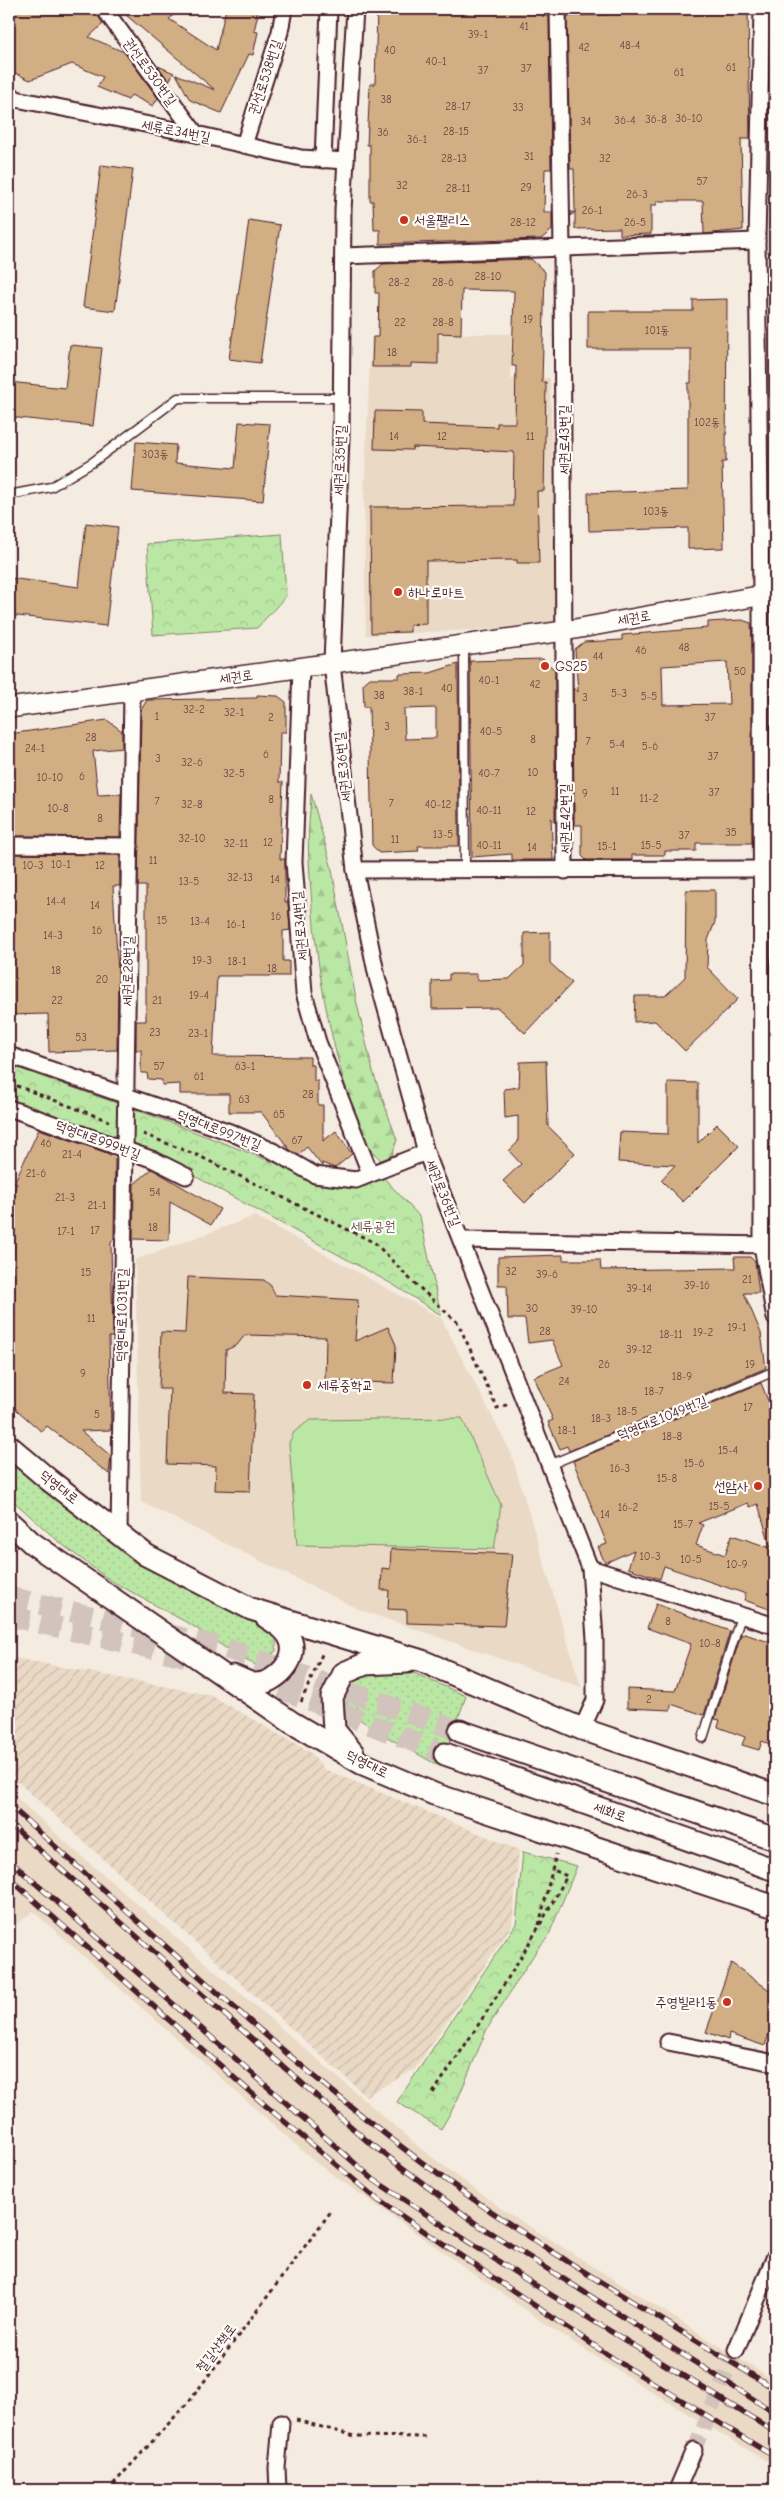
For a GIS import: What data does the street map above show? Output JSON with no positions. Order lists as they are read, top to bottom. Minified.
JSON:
{"streets":{"main road":["덕영대로","세화로"],"street":["권선로530번길","권선로538번길","세류로34번길","세권로43번길","세권로35번길","세권로","세권로36번길","세권로42번길","세권로34번길","세권로28번길","덕영대로997번길","덕영대로999번길","덕영대로1031번길"],"lane":["덕영대로1049번길"],"path":["철길산책로"]},"crossings":[["권선로530번길","세류로34번길"],["권선로538번길","세류로34번길"],["세류로34번길","세권로35번길"],["세권로43번길","세권로"],["세권로43번길","세권로42번길"],["세권로35번길","세권로"],["세권로35번길","세권로36번길"],["세권로","세권로36번길"],["세권로","세권로42번길"],["세권로","세권로34번길"],["세권로","세권로28번길"],["세권로36번길","덕영대로997번길"],["세권로34번길","덕영대로997번길"],["세권로28번길","덕영대로997번길"],["세권로28번길","덕영대로1031번길"],["덕영대로997번길","덕영대로1031번길"],["덕영대로999번길","덕영대로1031번길"],["덕영대로1031번길","덕영대로"]],"parks":["세류공원"],"places":["서울팰리스","하나로마트","GS25","세류중학교","선암사","주영빌라1동"],"house_numbers":["41","39-1","48-4","42","40","40-1","61","37","37","61","38","28-17","33","36-10","36-8","36-4","34","28-15","36","36-1","31","28-13","32","57","32","29","28-11","26-3","26-1","28-12","26-5","28-10","28-2","28-6","19","22","28-8","101동","18","102동","14","12","11","303동","103동","48","46","44","50","40-1","42","40","38-1","5-3","38","5-5","3","32-2","32-1","1","2","37","3","40-5","28","8","7","5-4","5-6","24-1","6","37","3","32-6","10","32-5","40-7","6","10-10","11","37","9","11-2","8","7","7","32-8","40-12","10-8","40-11","12","8","35","13-5","37","32-10","11","12","32-11","40-11","15-5","15-1","14","11","10-1","10-3","12","32-13","14","13-5","14-4","14","16","15","13-4","16-1","16","14-3","19-3","18-1","18","18","20","19-4","22","21","23","23-1","53","57","63-1","61","28","63","65","67","46","21-4","21-6","54","21-3","21-1","18","17","17-1","32","15","39-6","21","39-16","39-14","30","39-10","11","19-1","28","19-2","18-11","39-12","26","19","9","18-9","24","18-7","17","18-5","5","18-3","18-1","18-8","15-4","15-6","16-3","15-8","15-5","16-2","14","15-7","10-3","10-5","10-9","8","10-8","2"]}
